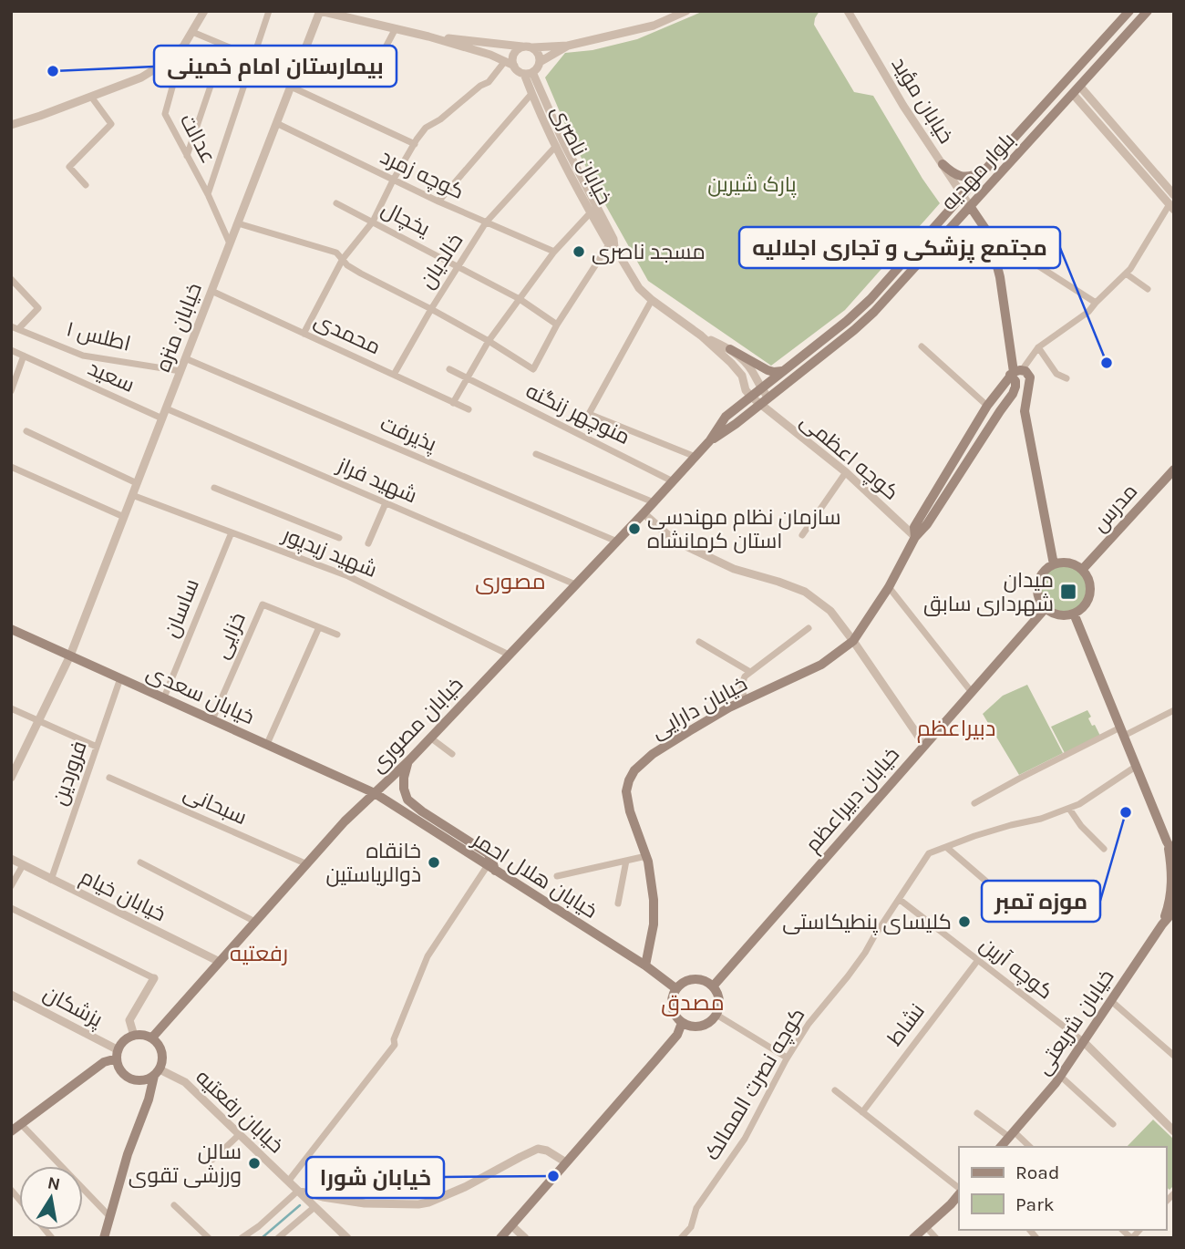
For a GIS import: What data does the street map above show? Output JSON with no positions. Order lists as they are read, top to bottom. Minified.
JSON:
{"streets":{"main road":["بلوار مهدیه","مدرس","خیابان سعدی","خیابان دارایی","خیابان مصوری","خیابان دبیراعظم","خیابان هلال احمر","خیابان شریعتی"],"street":["خیابان مؤید","عدالت","خیابان ناصری","کوچه زمرد","یخچال","خالدیان","خیابان منزه","محمدی","اطلس ۱","سعید","منوچهر زنگنه","پذیرفت","کوچه اعظمی","شهید فراز","شهید زیدپور","ساسان","خزایی","فروردین","سبحانی","خیابان خیام","کوچه آرین","پزشکان","نشاط","کوچه نصرت الممالک","خیابان رفعتیه"]},"crossings":[["خیابان مؤید","بلوار مهدیه"],["عدالت","خیابان منزه"],["خیابان ناصری","بلوار مهدیه"],["خیابان ناصری","خالدیان"],["خیابان ناصری","کوچه اعظمی"],["خیابان ناصری","خیابان مصوری"],["بلوار مهدیه","کوچه اعظمی"],["بلوار مهدیه","خیابان مصوری"],["کوچه زمرد","خالدیان"],["کوچه زمرد","خیابان منزه"],["یخچال","خالدیان"],["خالدیان","محمدی"],["خیابان منزه","محمدی"],["خیابان منزه","اطلس ۱"],["خیابان منزه","سعید"],["خیابان منزه","پذیرفت"],["خیابان منزه","شهید فراز"],["خیابان منزه","شهید زیدپور"],["خیابان منزه","خیابان سعدی"],["منوچهر زنگنه","خیابان مصوری"],["پذیرفت","خیابان مصوری"],["کوچه اعظمی","خیابان دارایی"],["کوچه اعظمی","خیابان مصوری"],["شهید فراز","خیابان مصوری"],["مدرس","خیابان دبیراعظم"],["شهید زیدپور","ساسان"],["شهید زیدپور","خیابان مصوری"],["ساسان","خیابان سعدی"],["خزایی","خیابان سعدی"],["خیابان سعدی","خیابان مصوری"],["خیابان سعدی","فروردین"],["خیابان سعدی","خیابان هلال احمر"],["خیابان دارایی","خیابان هلال احمر"],["خیابان مصوری","سبحانی"],["خیابان مصوری","خیابان هلال احمر"],["خیابان مصوری","خیابان خیام"],["خیابان مصوری","پزشکان"],["خیابان مصوری","خیابان رفعتیه"],["فروردین","خیابان خیام"],["خیابان دبیراعظم","خیابان هلال احمر"],["کوچه آرین","خیابان شریعتی"],["کوچه آرین","نشاط"],["کوچه آرین","کوچه نصرت الممالک"],["پزشکان","خیابان رفعتیه"]],"districts":["مصوری","دبیراعظم","رفعتیه","مصدق"],"parks":["پارک شیرین"],"places":{"other":["بیمارستان امام خمینی","مسجد ناصری","مجتمع پزشکی و تجاری اجلالیه","سازمان نظام مهندسی استان کرمانشاه","موزه تمبر","خانقاه ذوالریاستین","کلیسای پنطیکاستی","سالن ورزشی تقوی","خیابان شورا"],"transit":["میدان شهرداری سابق"]},"legend":["Road","Park"],"north":"top"}
